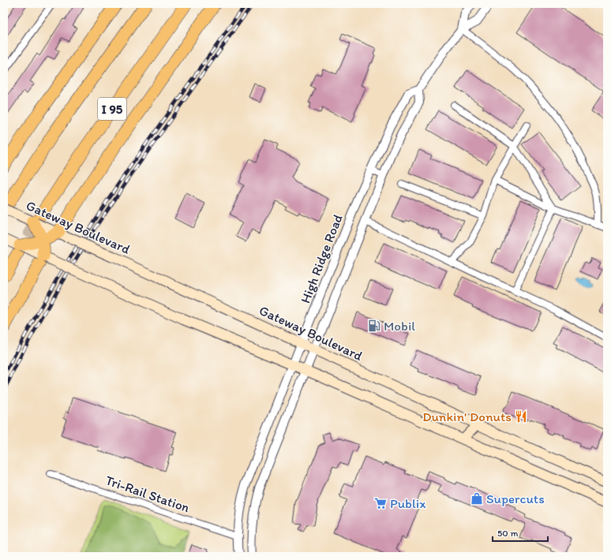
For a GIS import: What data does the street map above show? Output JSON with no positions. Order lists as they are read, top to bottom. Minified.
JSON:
{"streets":{"highway":["I 95"],"main road":["Gateway Boulevard"],"street":["High Ridge Road","Tri-Rail Station"]},"crossings":[["I 95","Gateway Boulevard"],["Gateway Boulevard","High Ridge Road"],["High Ridge Road","Tri-Rail Station"]],"places":{"fuel station":["Mobil"],"restaurant":["Dunkin' Donuts"],"shop":["Supercuts"],"supermarket":["Publix"]},"scale_bar":"50 m"}
